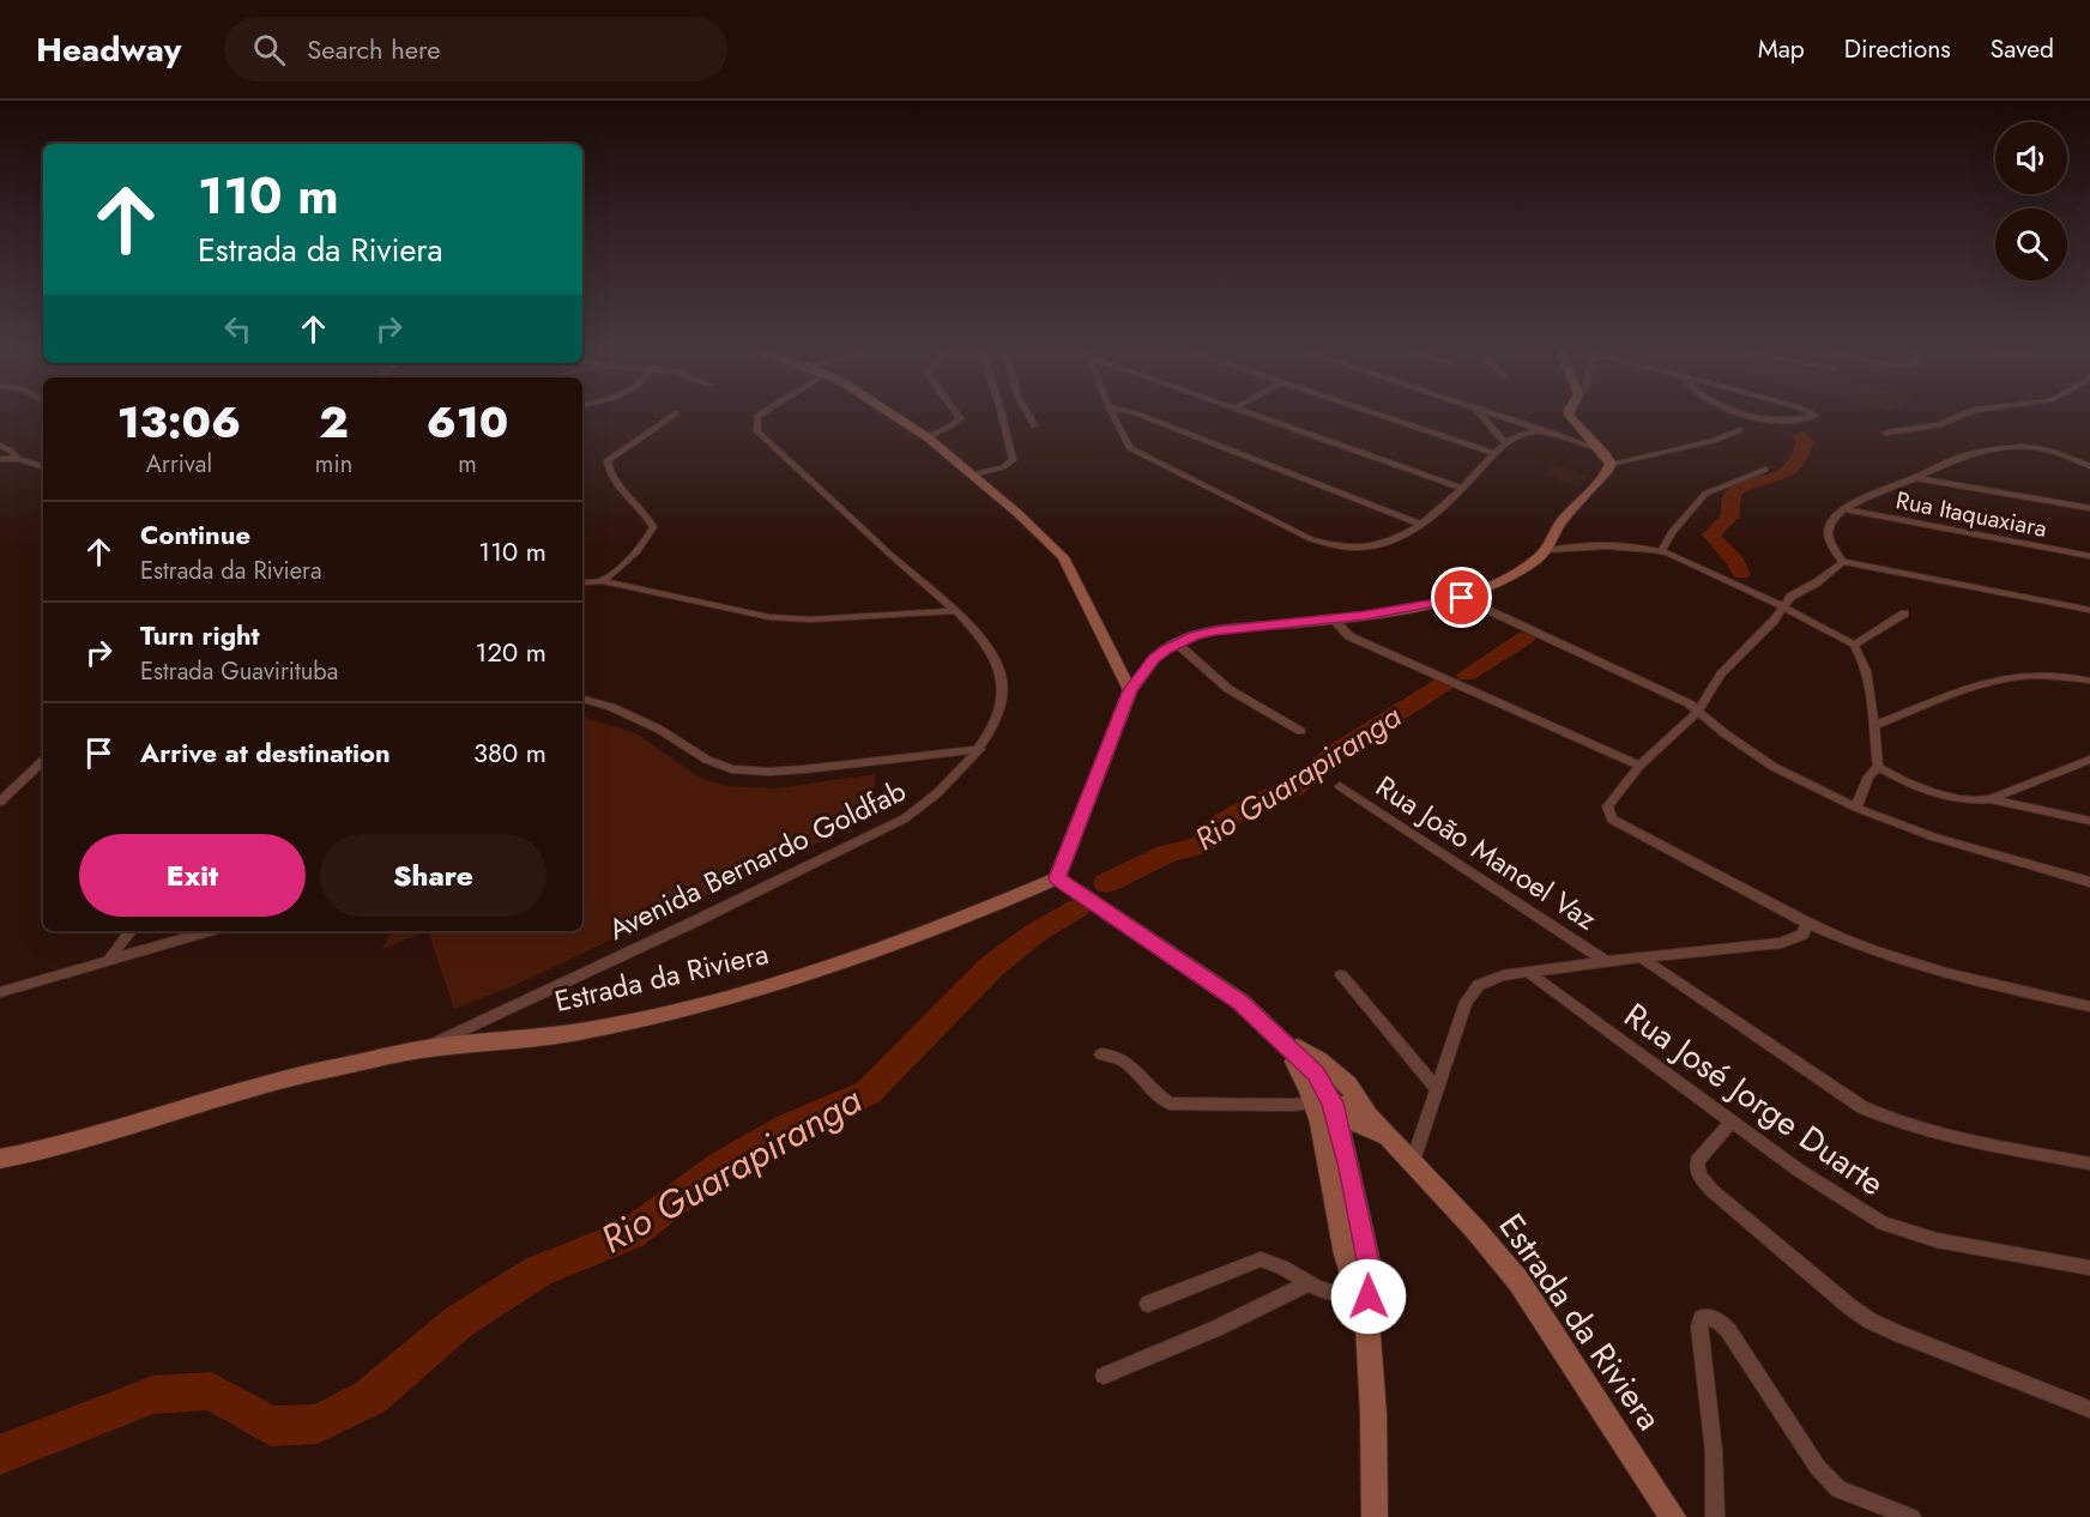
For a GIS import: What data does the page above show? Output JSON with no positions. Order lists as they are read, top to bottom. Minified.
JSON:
{"streets":{"street":["Rua Itaquaxiara","Rua João Manoel Vaz","Avenida Bernardo Goldfab","Estrada da Riviera","Rua José Jorge Duarte"]},"crossings":[["Avenida Bernardo Goldfab","Estrada da Riviera"]],"water":["Rio Guarapiranga"],"page":{"header":"Headway","search":"Search here","nav":["Map","Directions","Saved"],"turn":["110 m","Estrada da Riviera"],"eta":["13:06","Arrival","2","min","610","m"],"list":[{"name":"Continue","note":"Estrada da Riviera","value":"110 m"},{"name":"Turn right","note":"Estrada Guavirituba","value":"120 m"},{"name":"Arrive at destination","value":"380 m"}],"buttons":["Exit","Share"]}}
